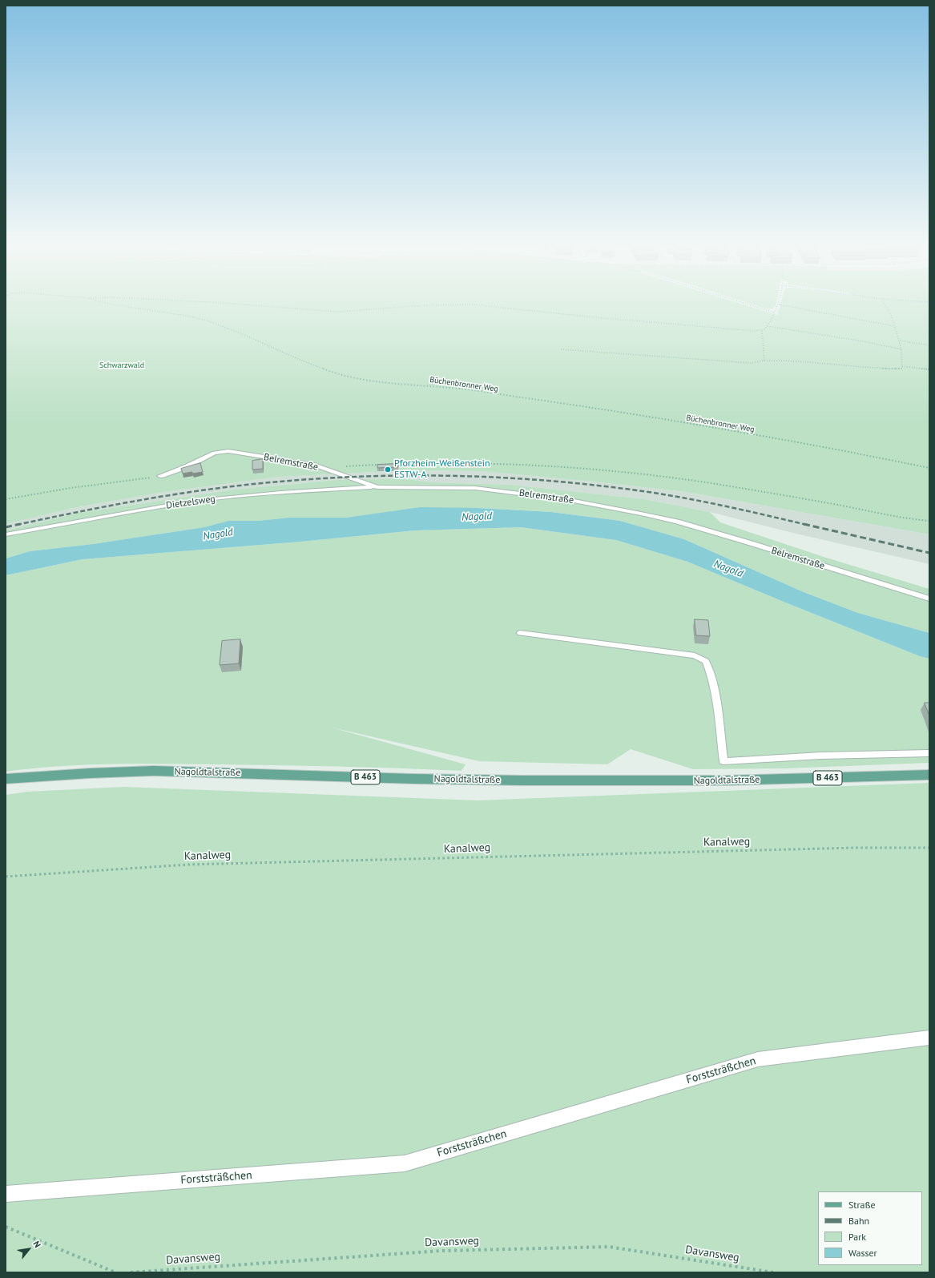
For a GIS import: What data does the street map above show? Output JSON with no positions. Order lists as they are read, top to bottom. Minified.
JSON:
{"streets":{"main road":["Nagoldtalstraße","B 463"],"street":["Forststräßchen"],"lane":["Belremstraße","Dietzelsweg"],"path":["Büchenbronner Weg","Kanalweg","Davansweg"]},"crossings":[["Belremstraße","Dietzelsweg"]],"water":["Nagold"],"parks":["Schwarzwald"],"places":["Pforzheim-Weißenstein ESTW-A"],"legend":["Straße","Bahn","Park","Wasser"],"north":"top right"}
